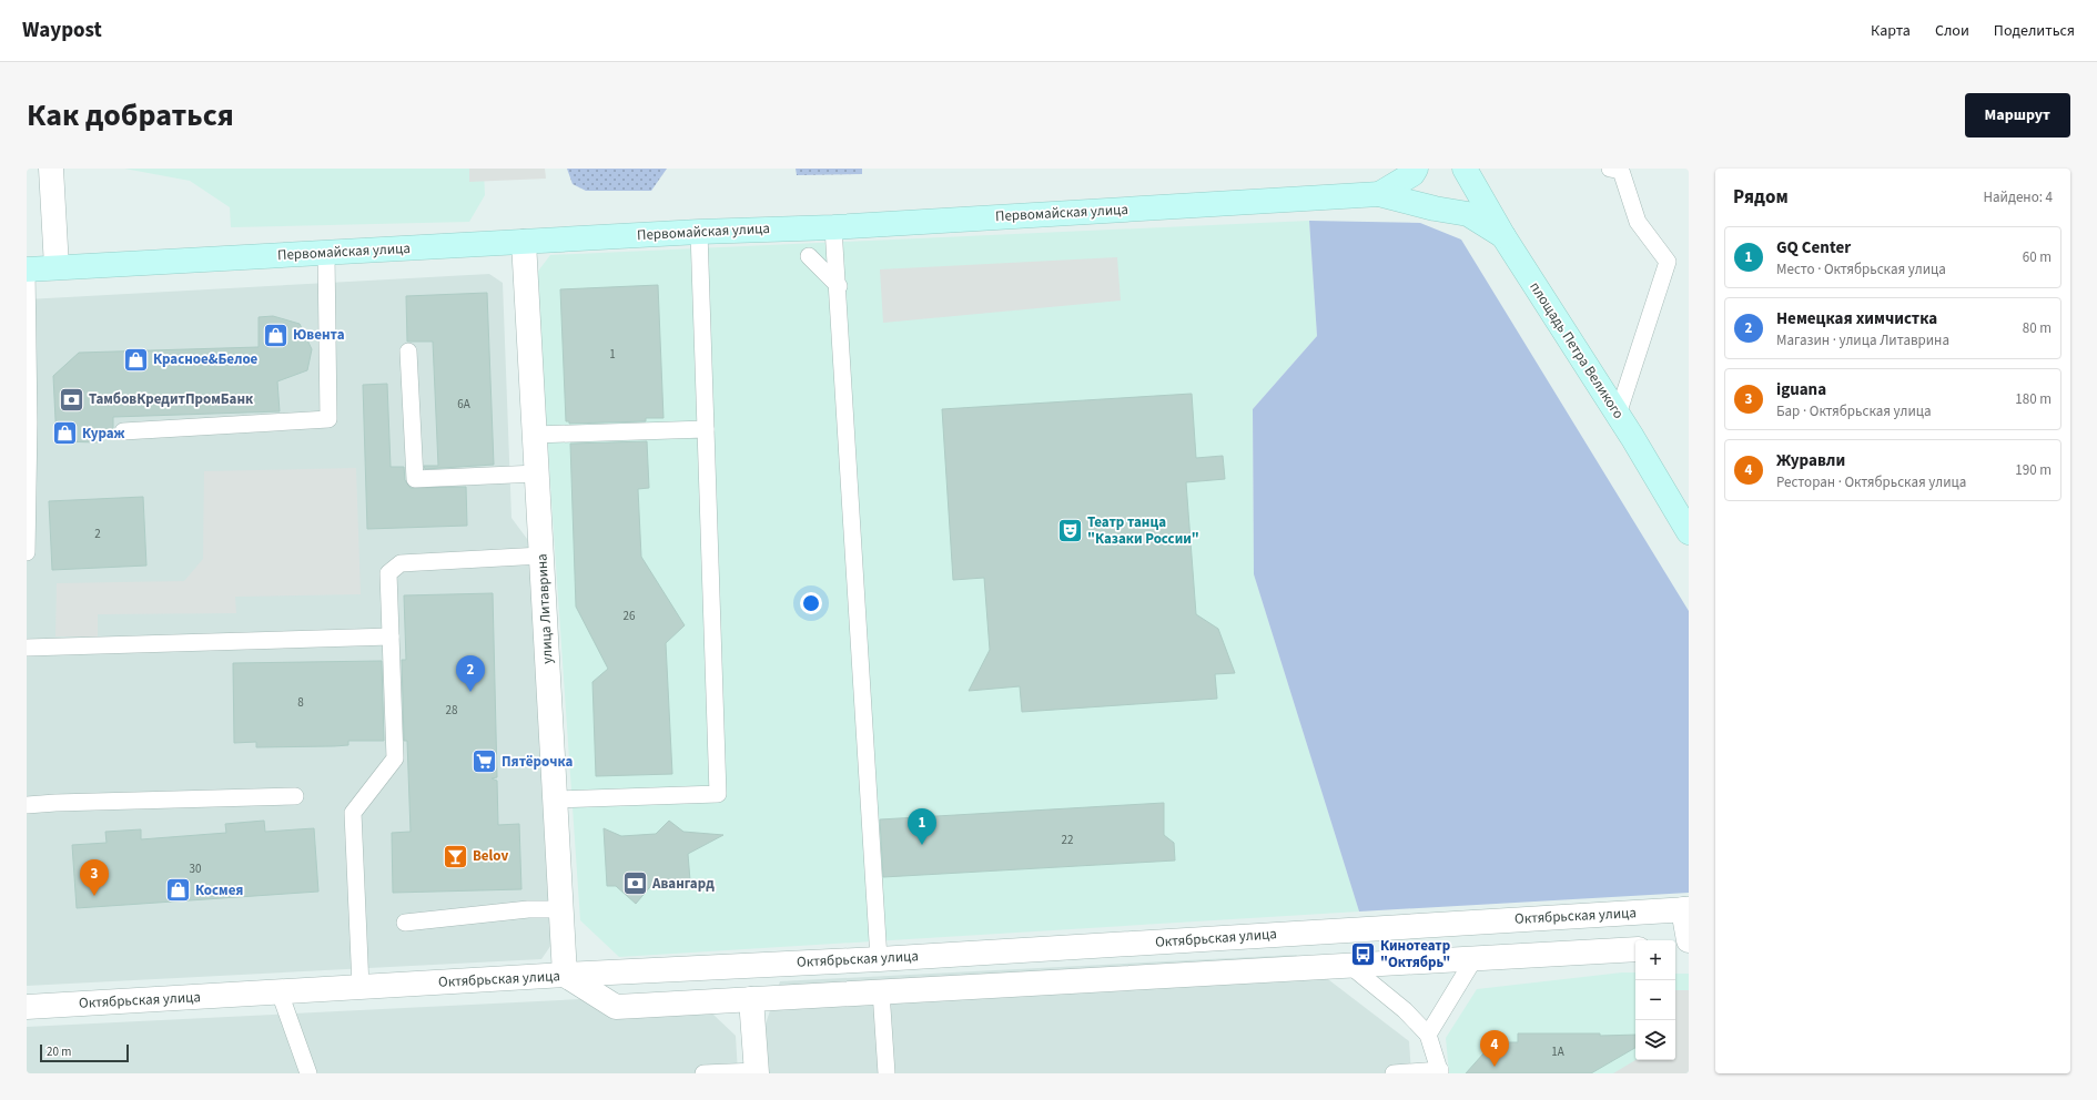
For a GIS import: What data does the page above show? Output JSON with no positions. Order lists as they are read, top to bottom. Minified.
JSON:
{"streets":{"main road":["Первомайская улица","площадь Петра Великого"],"street":["улица Литаврина","Октябрьская улица"]},"crossings":[["Первомайская улица","улица Литаврина"],["улица Литаврина","Октябрьская улица"]],"places":{"shop":["Ювента","Красное&Белое","Кураж","Космея"],"bank":["ТамбовКредитПромБанк","Авангард"],"theatre":["Театр танца \"Казаки России\""],"supermarket":["Пятёрочка"],"bar":["Belov"],"bus stop":["Кинотеатр \"Октябрь\""]},"house_numbers":["1","6А","2","26","8","28","22","30","1А"],"scale_bar":"20 m","page":{"header":"Waypost","nav":["Карта","Слои","Поделиться"],"title":"Как добраться","buttons":"Маршрут","heading":["Рядом","Найдено: 4"],"list":[{"mark":"1","name":"GQ Center","note":"Место · Октябрьская улица","value":"60 m"},{"mark":"2","name":"Немецкая химчистка","note":"Магазин · улица Литаврина","value":"80 m"},{"mark":"3","name":"iguana","note":"Бар · Октябрьская улица","value":"180 m"},{"mark":"4","name":"Журавли","note":"Ресторан · Октябрьская улица","value":"190 m"}],"pins":["2","1","3","4"],"map_buttons":["+","−"],"scale":"20 m"}}
